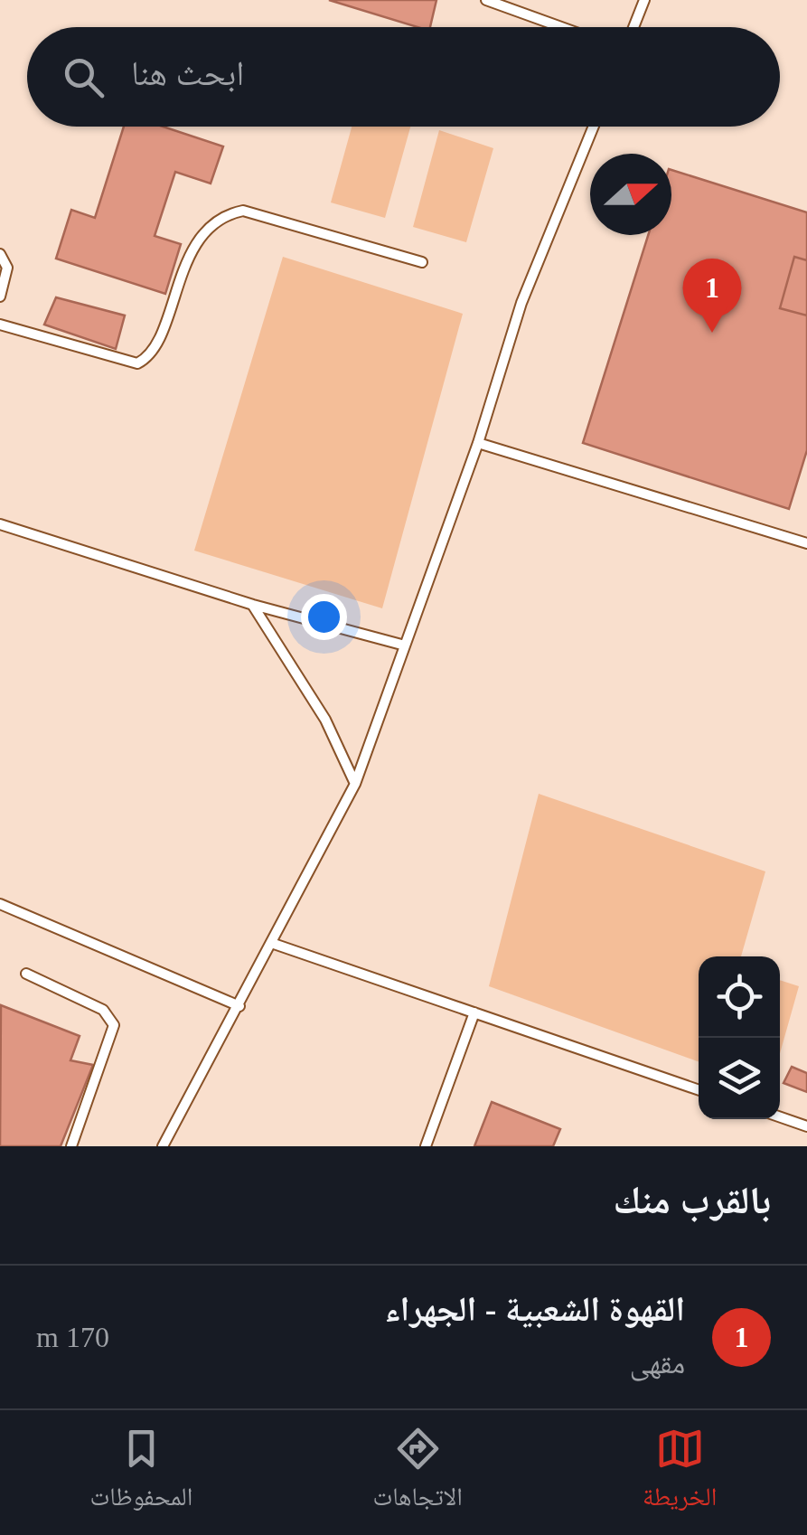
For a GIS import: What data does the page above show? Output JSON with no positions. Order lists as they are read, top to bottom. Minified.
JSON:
{"north":"right","page":{"search":"ابحث هنا","pins":"1","heading":"بالقرب منك","list":[{"mark":"1","name":"القهوة الشعبية - الجهراء","note":"مقهى","value":"170 m"}],"nav":["الخريطة","الاتجاهات","المحفوظات"]}}
